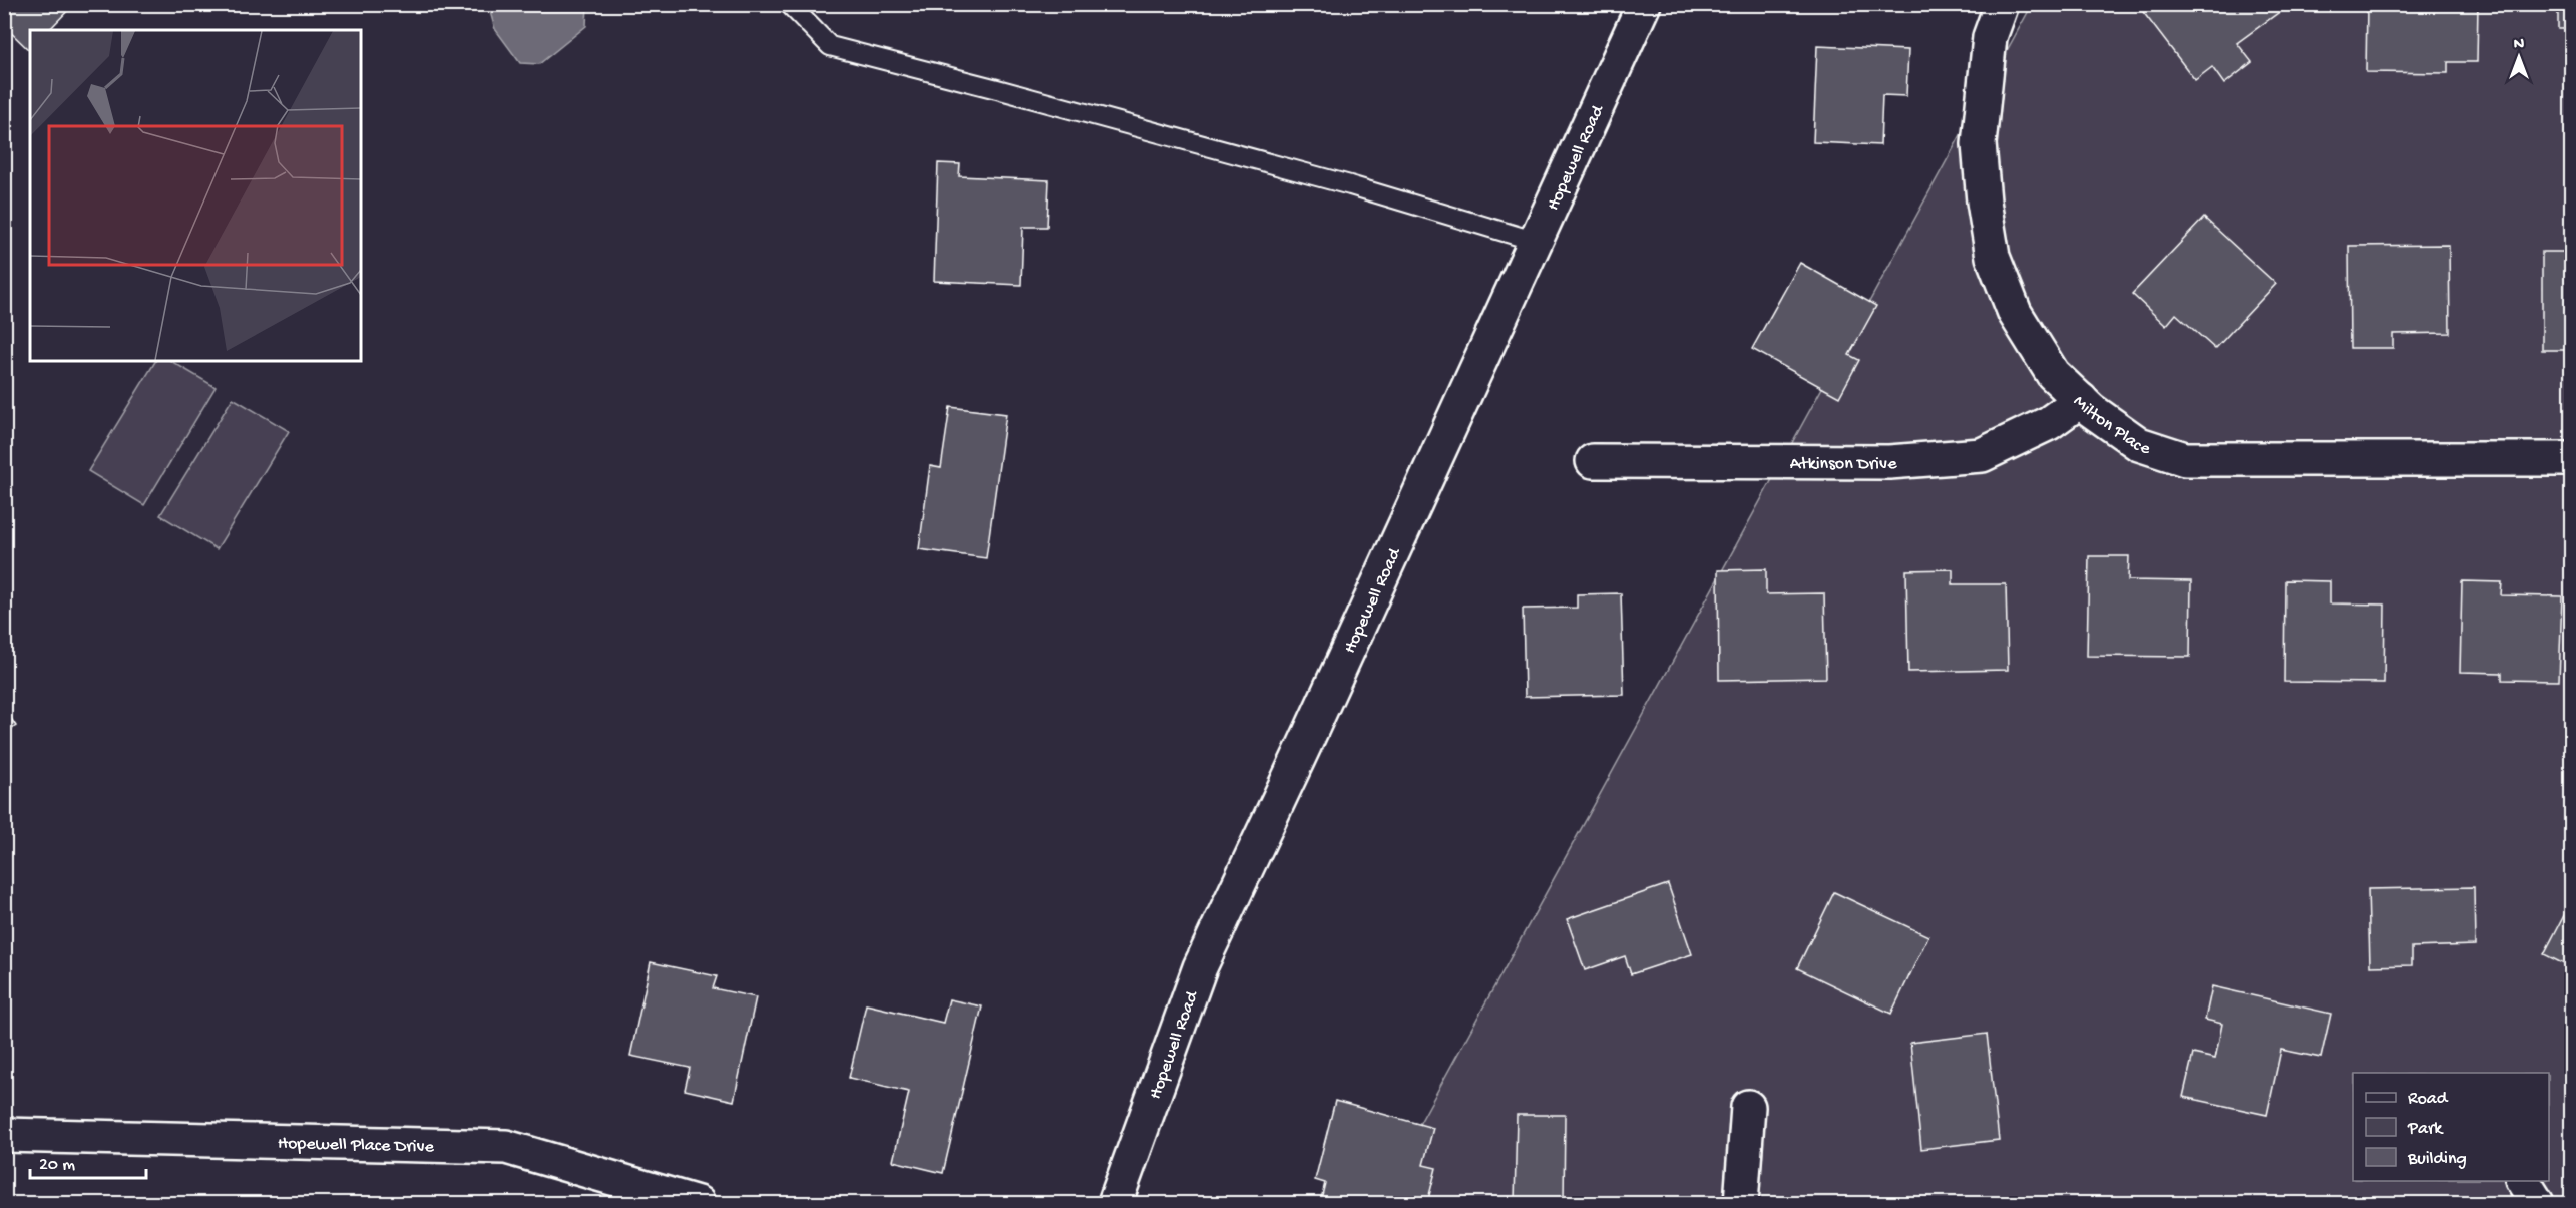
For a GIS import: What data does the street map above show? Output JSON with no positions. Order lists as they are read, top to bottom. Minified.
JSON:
{"streets":{"street":["Hopewell Road","Milton Place","Atkinson Drive","Hopewell Place Drive"]},"crossings":[["Milton Place","Atkinson Drive"]],"legend":["Road","Park","Building"],"scale_bar":"20 m","north":"top"}
